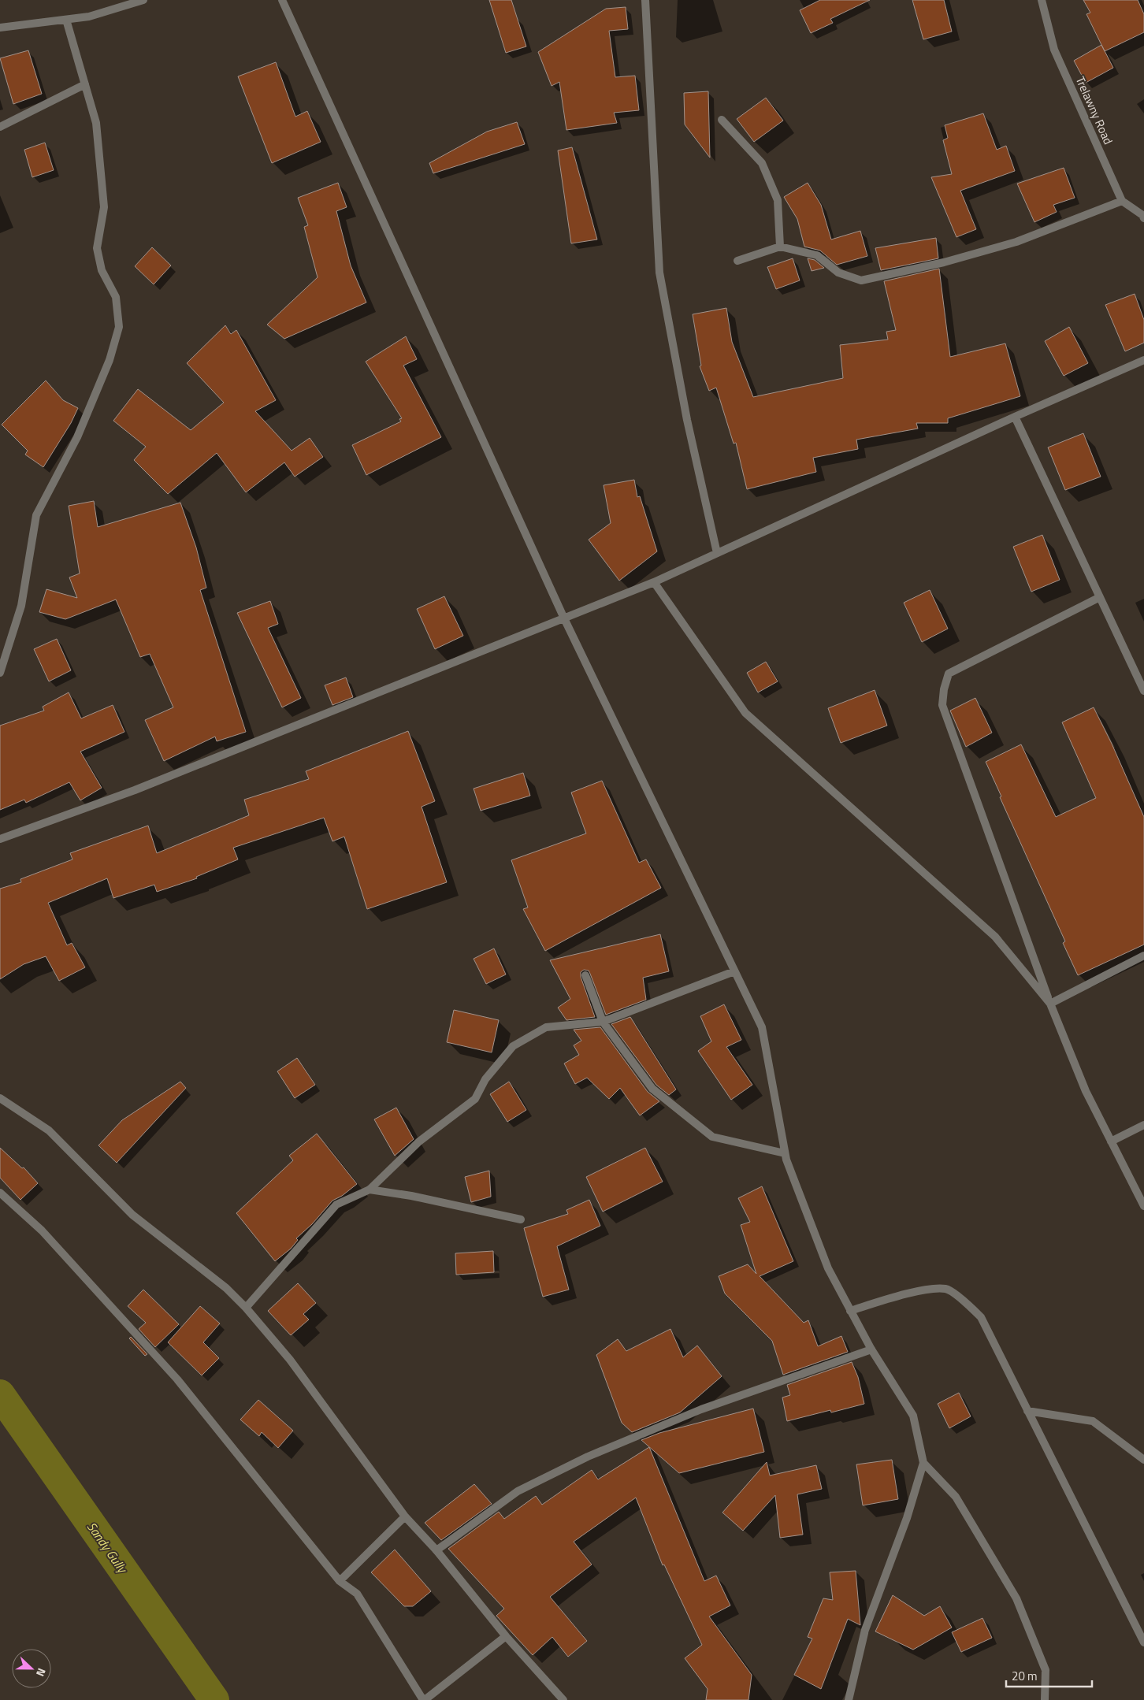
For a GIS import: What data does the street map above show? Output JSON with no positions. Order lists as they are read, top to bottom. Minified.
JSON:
{"streets":{"street":["Trelawny Road"]},"water":["Sandy Gully"],"scale_bar":"20 m","north":"right"}
